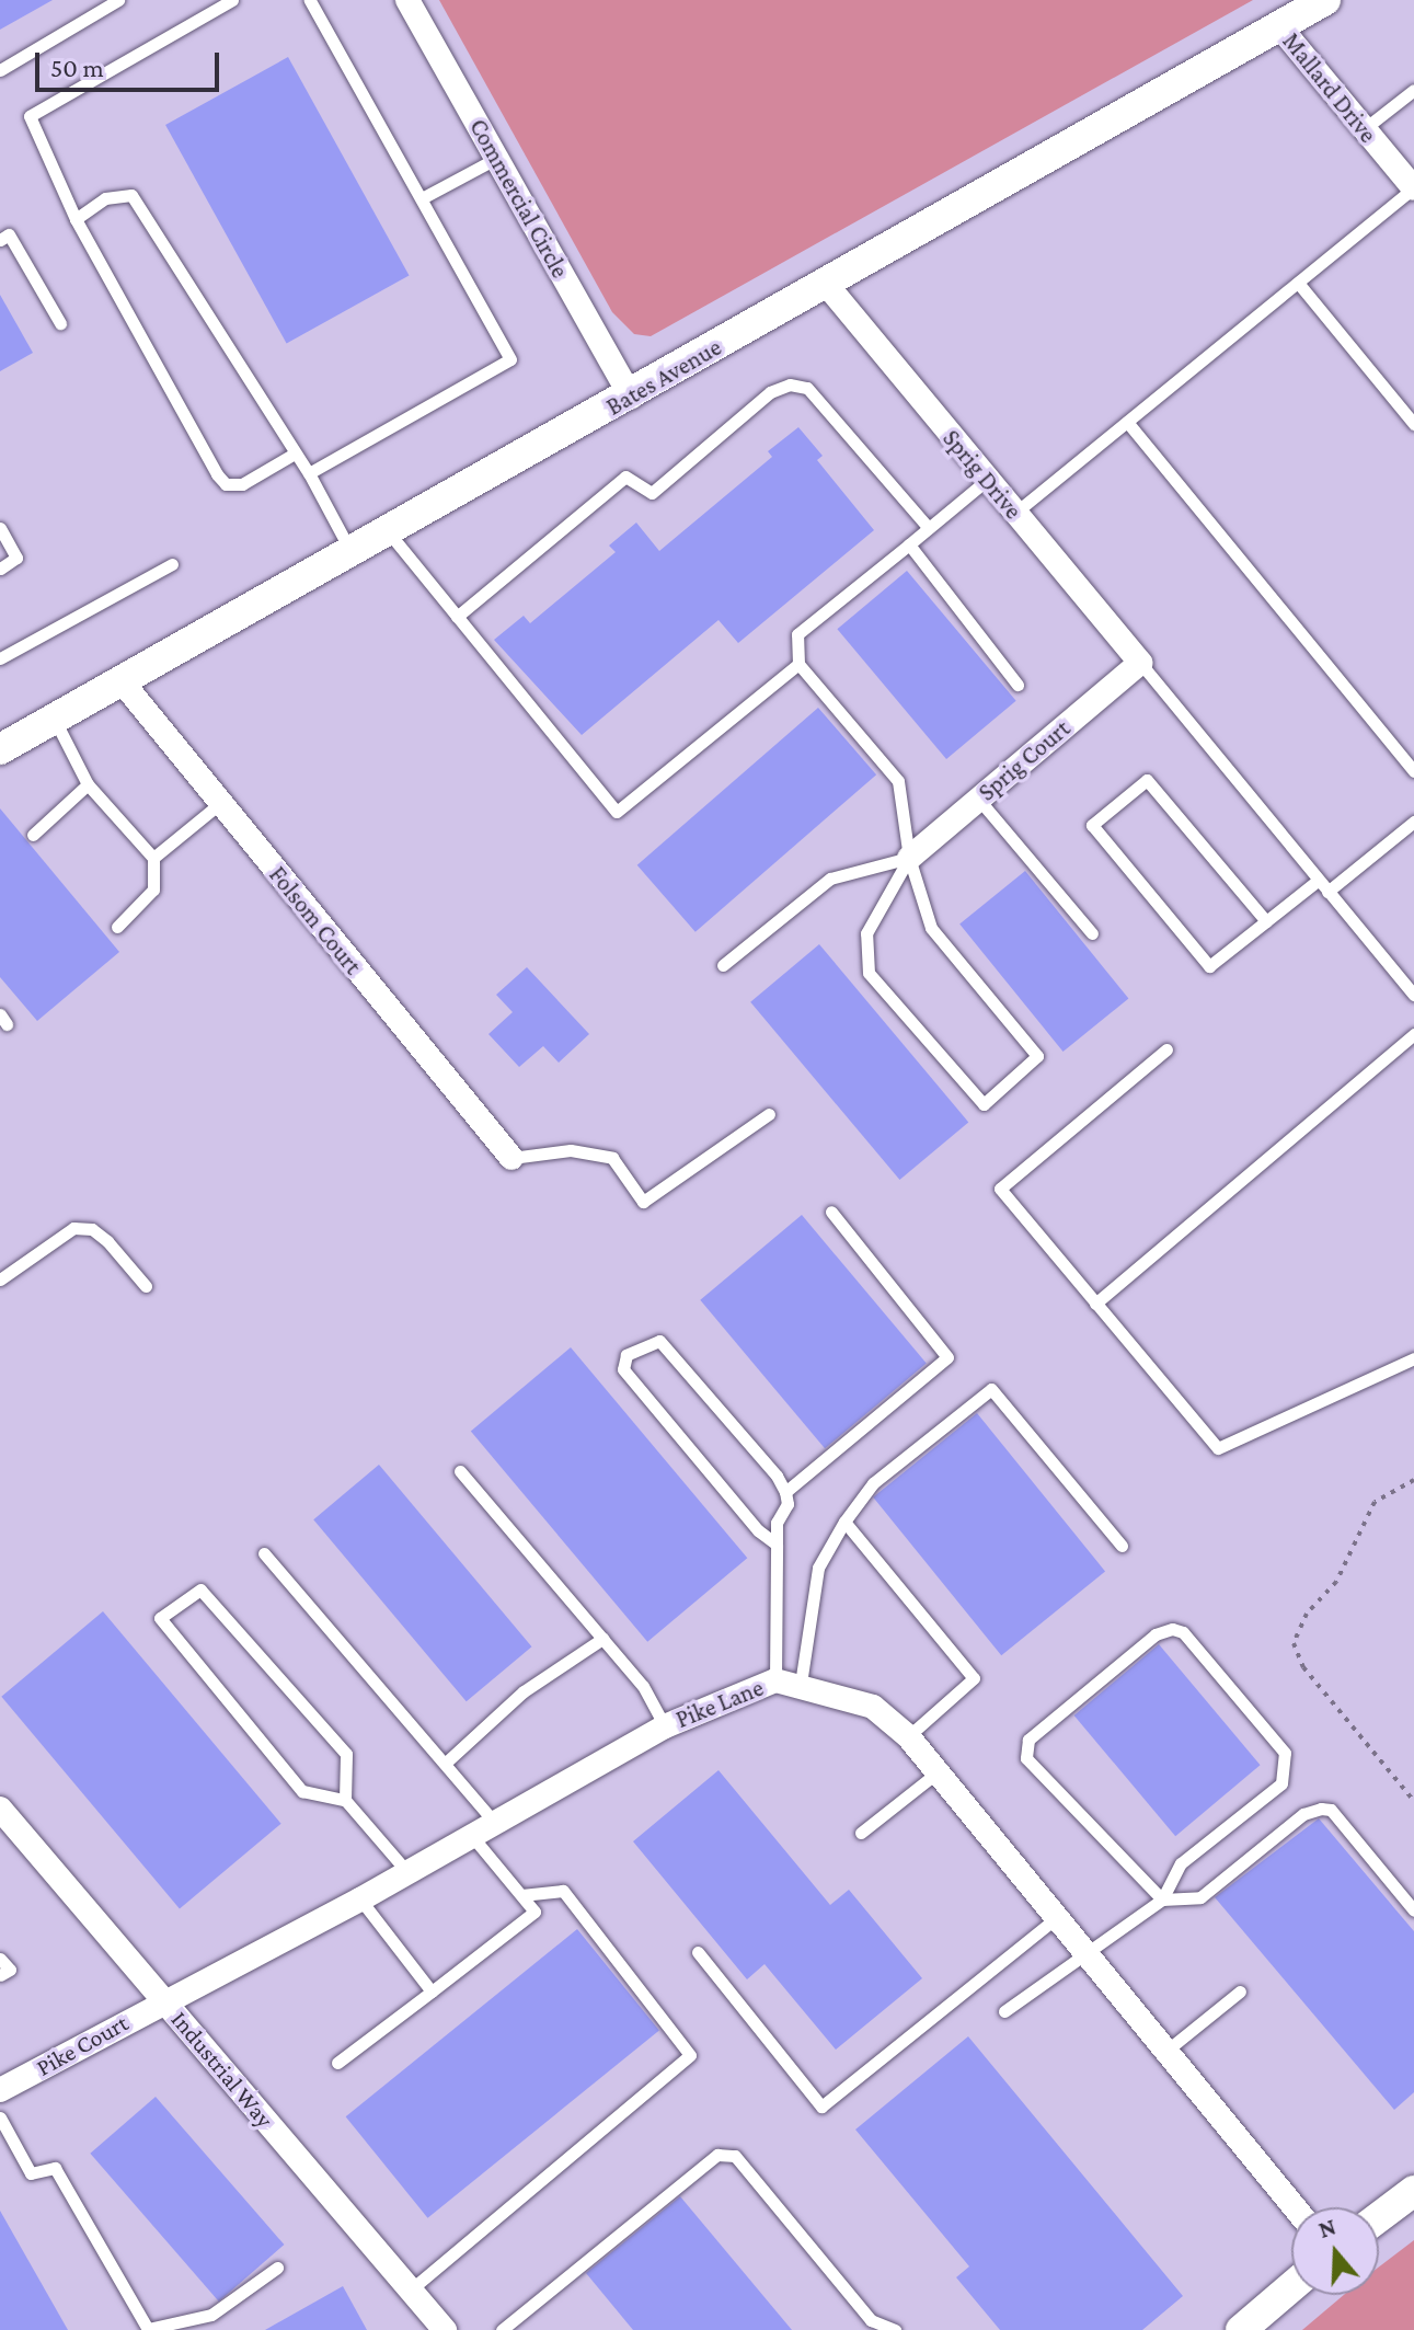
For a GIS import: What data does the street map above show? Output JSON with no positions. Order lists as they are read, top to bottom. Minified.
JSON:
{"streets":{"street":["Mallard Drive","Commercial Circle","Bates Avenue","Sprig Drive","Sprig Court","Folsom Court","Pike Lane","Pike Court","Industrial Way"]},"crossings":[["Mallard Drive","Bates Avenue"],["Commercial Circle","Bates Avenue"],["Bates Avenue","Sprig Drive"],["Bates Avenue","Folsom Court"],["Sprig Drive","Sprig Court"],["Pike Lane","Pike Court"],["Pike Lane","Industrial Way"],["Pike Court","Industrial Way"]],"scale_bar":"50 m","north":"top"}
